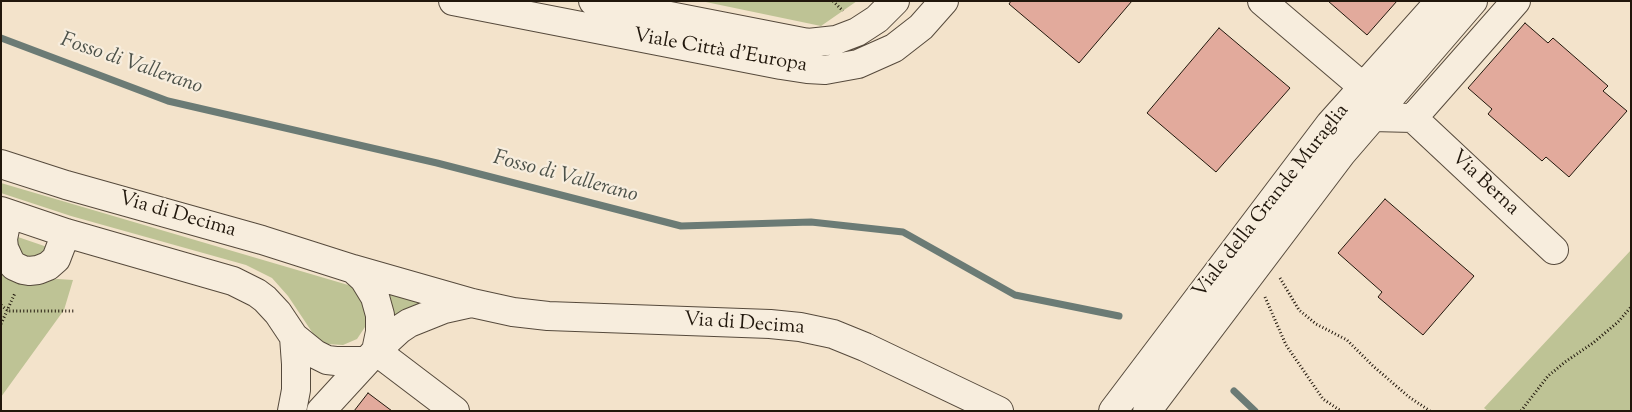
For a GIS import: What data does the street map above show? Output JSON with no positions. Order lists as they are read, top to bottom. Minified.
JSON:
{"streets":{"street":["Viale Città d'Europa","Via Berna","Viale della Grande Muraglia","Via di Decima"]},"water":["Fosso di Vallerano"]}
